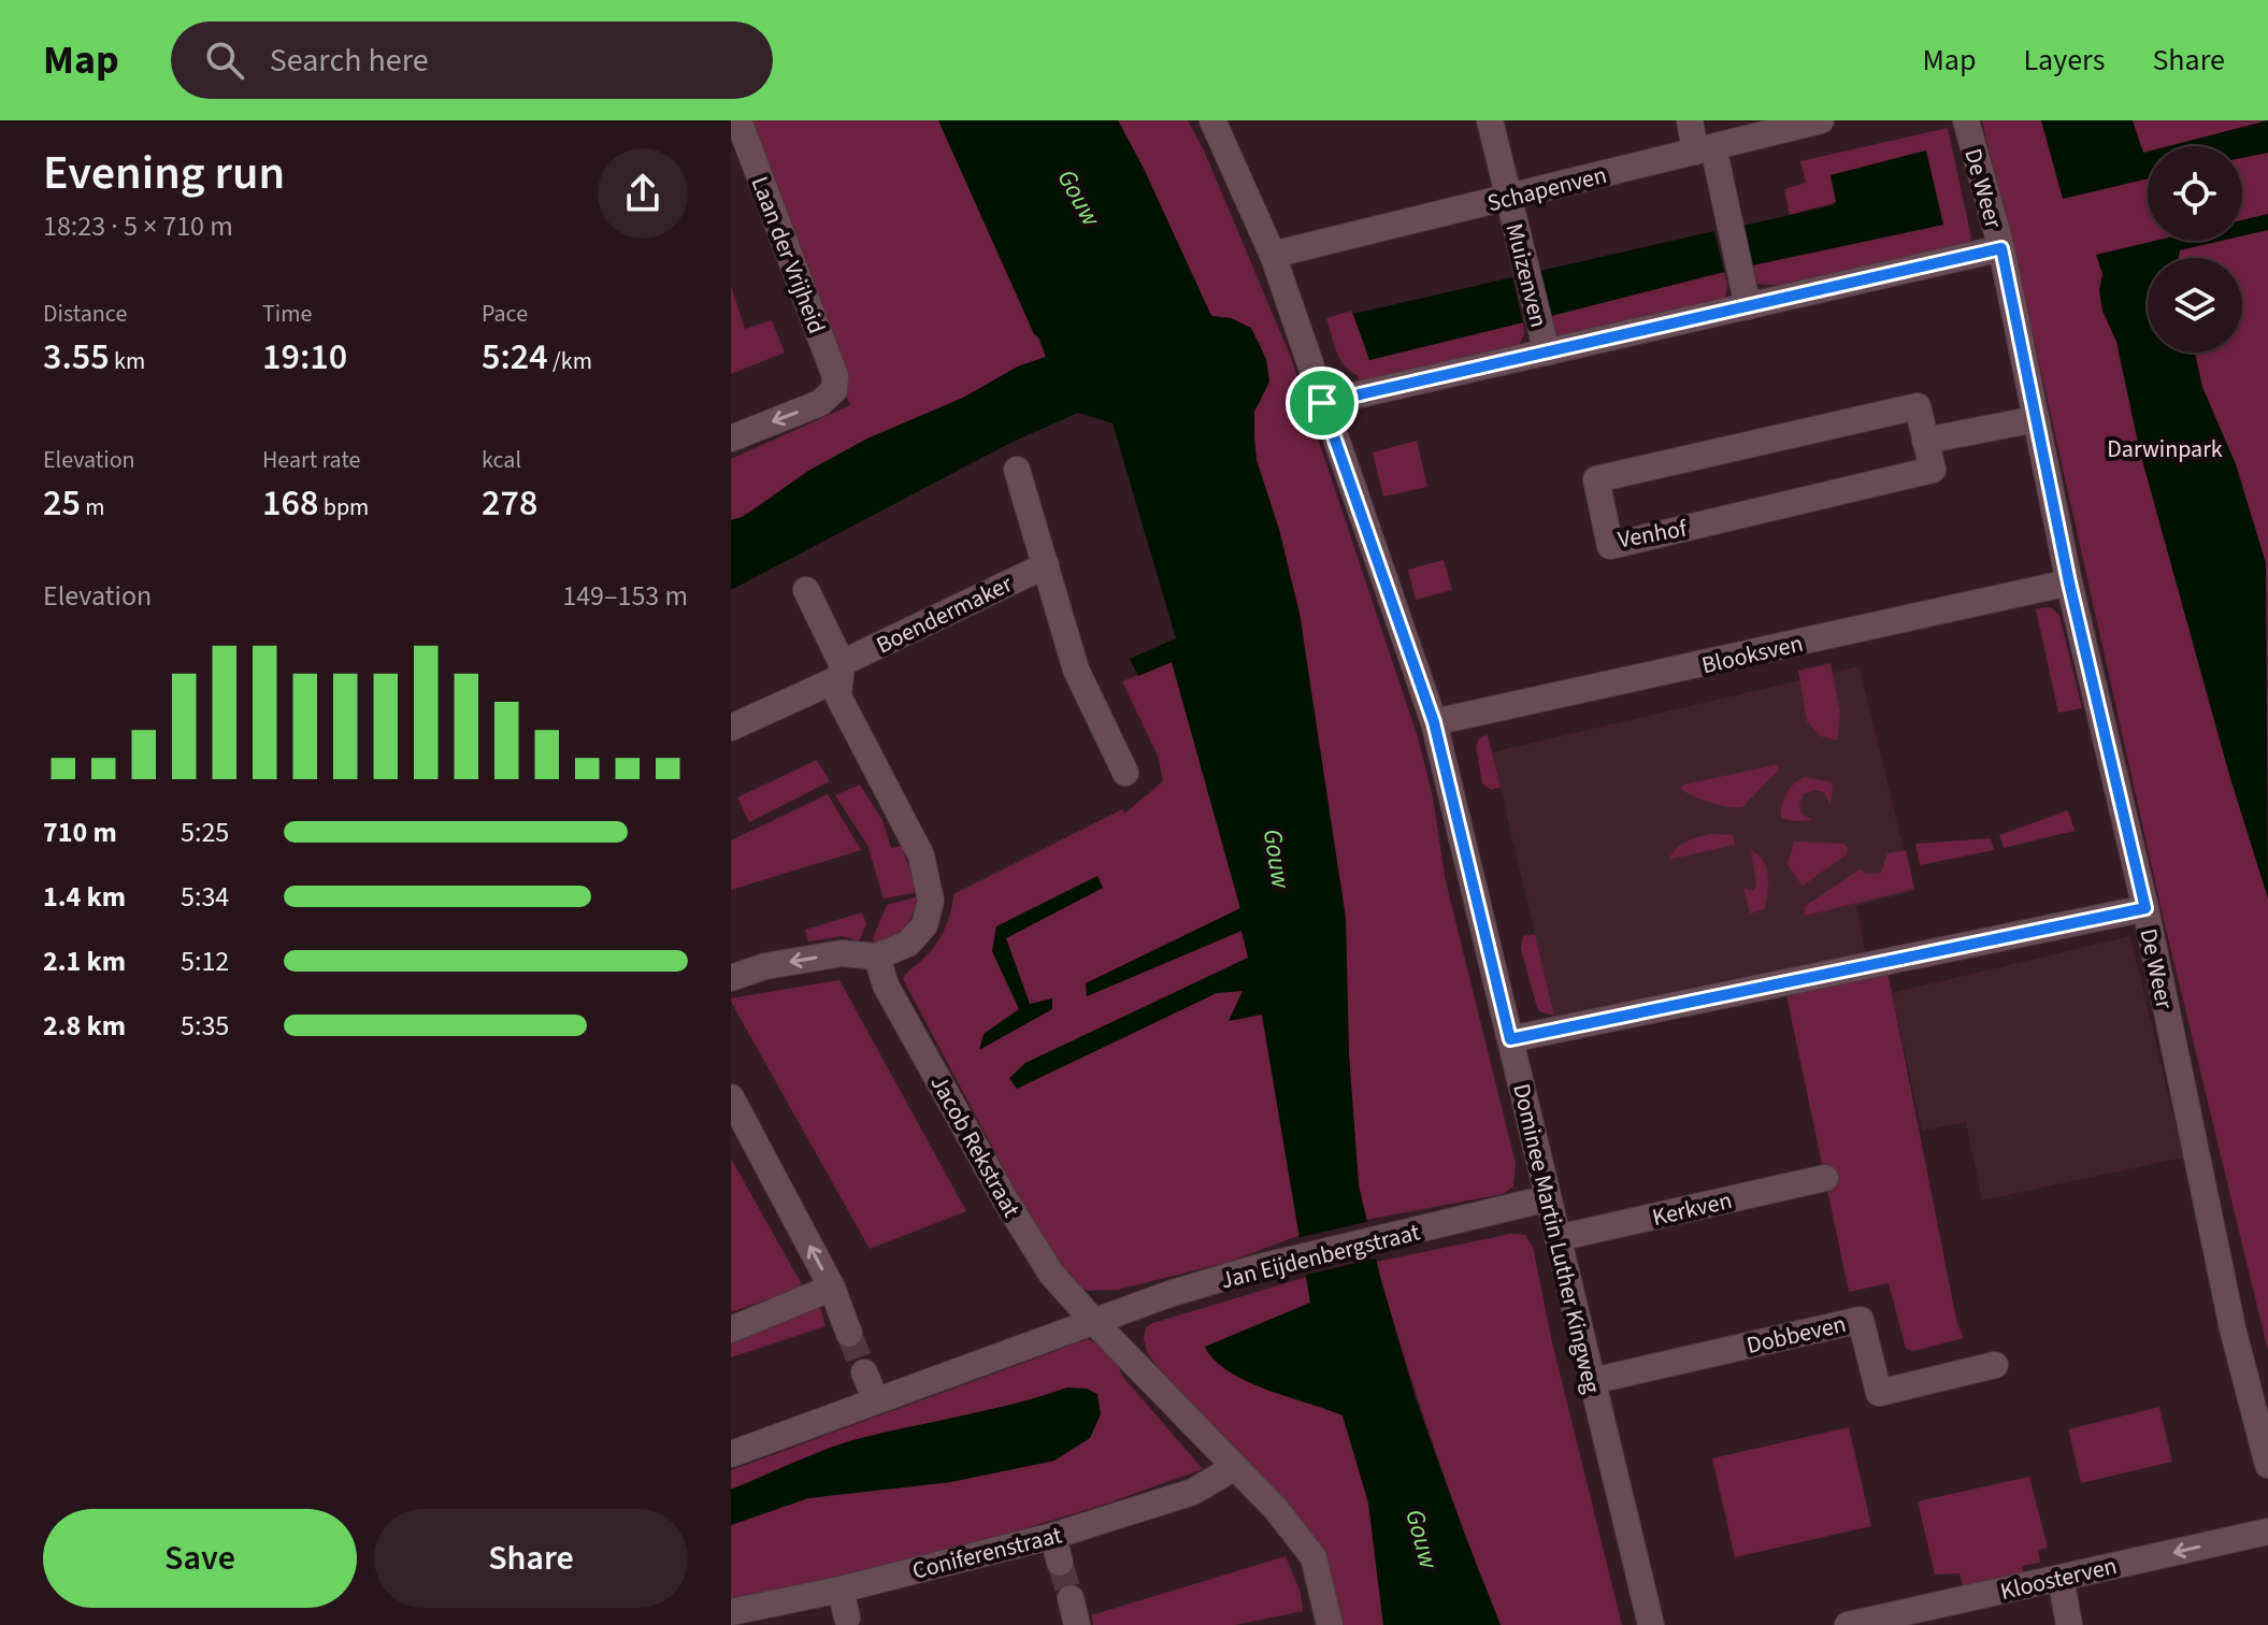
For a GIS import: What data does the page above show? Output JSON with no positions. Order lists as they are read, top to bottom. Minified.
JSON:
{"streets":{"street":["Schapenven","De Weer","Laan der Vrijheid","Muizenven","Venhof","Boendermaker","Blooksven","Jacob Rekstraat","Kerkven","Dominee Martin Luther Kingweg","Jan Eijdenbergstraat","Dobbeven","Coniferenstraat","Kloosterven"]},"crossings":[["Schapenven","Muizenven"],["Schapenven","Dominee Martin Luther Kingweg"],["De Weer","Blooksven"],["Blooksven","Dominee Martin Luther Kingweg"],["Jacob Rekstraat","Jan Eijdenbergstraat"],["Kerkven","Dominee Martin Luther Kingweg"],["Dominee Martin Luther Kingweg","Jan Eijdenbergstraat"],["Dominee Martin Luther Kingweg","Dobbeven"]],"one_way":["Kloosterven"],"water":["Gouw"],"parks":["Darwinpark"],"page":{"header":"Map","search":"Search here","nav":["Map","Layers","Share"],"heading":["Evening run","18:23 · 5 × 710 m"],"stats":[["Distance","3.55 km"],["Time","19:10"],["Pace","5:24 /km"],["Elevation","25 m"],["Heart rate","168 bpm"],["kcal","278"]],"chart":["Elevation","149–153 m"],"list":[{"name":"710 m","note":"5:25"},{"name":"1.4 km","note":"5:34"},{"name":"2.1 km","note":"5:12"},{"name":"2.8 km","note":"5:35"}],"buttons":["Save","Share"]}}
